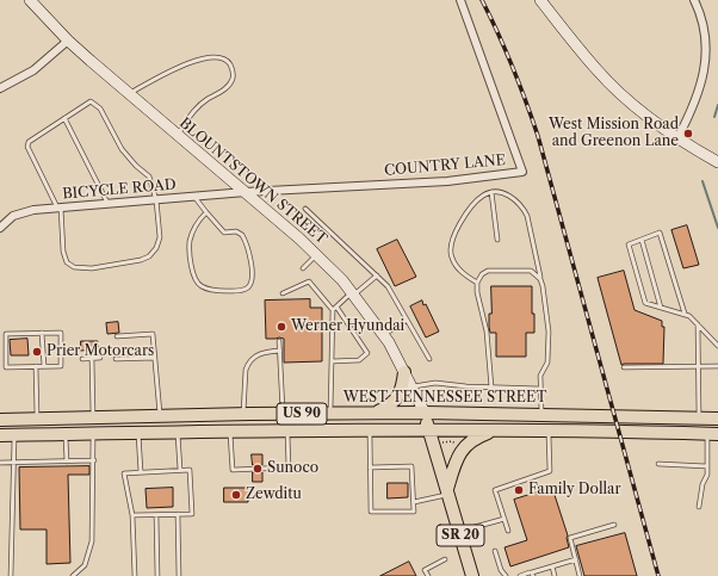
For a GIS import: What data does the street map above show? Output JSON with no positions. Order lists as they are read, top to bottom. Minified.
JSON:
{"streets":{"main road":["BLOUNTSTOWN STREET","WEST TENNESSEE STREET","US 90","SR 20"],"street":["COUNTRY LANE","BICYCLE ROAD"]},"crossings":[["COUNTRY LANE","BLOUNTSTOWN STREET"],["COUNTRY LANE","BICYCLE ROAD"],["BLOUNTSTOWN STREET","BICYCLE ROAD"],["BLOUNTSTOWN STREET","WEST TENNESSEE STREET"],["BLOUNTSTOWN STREET","SR 20"],["WEST TENNESSEE STREET","SR 20"],["US 90","SR 20"]],"places":["West Mission Road and Greenon Lane","Werner Hyundai","Prier Motorcars","Sunoco","Family Dollar","Zewditu"]}
